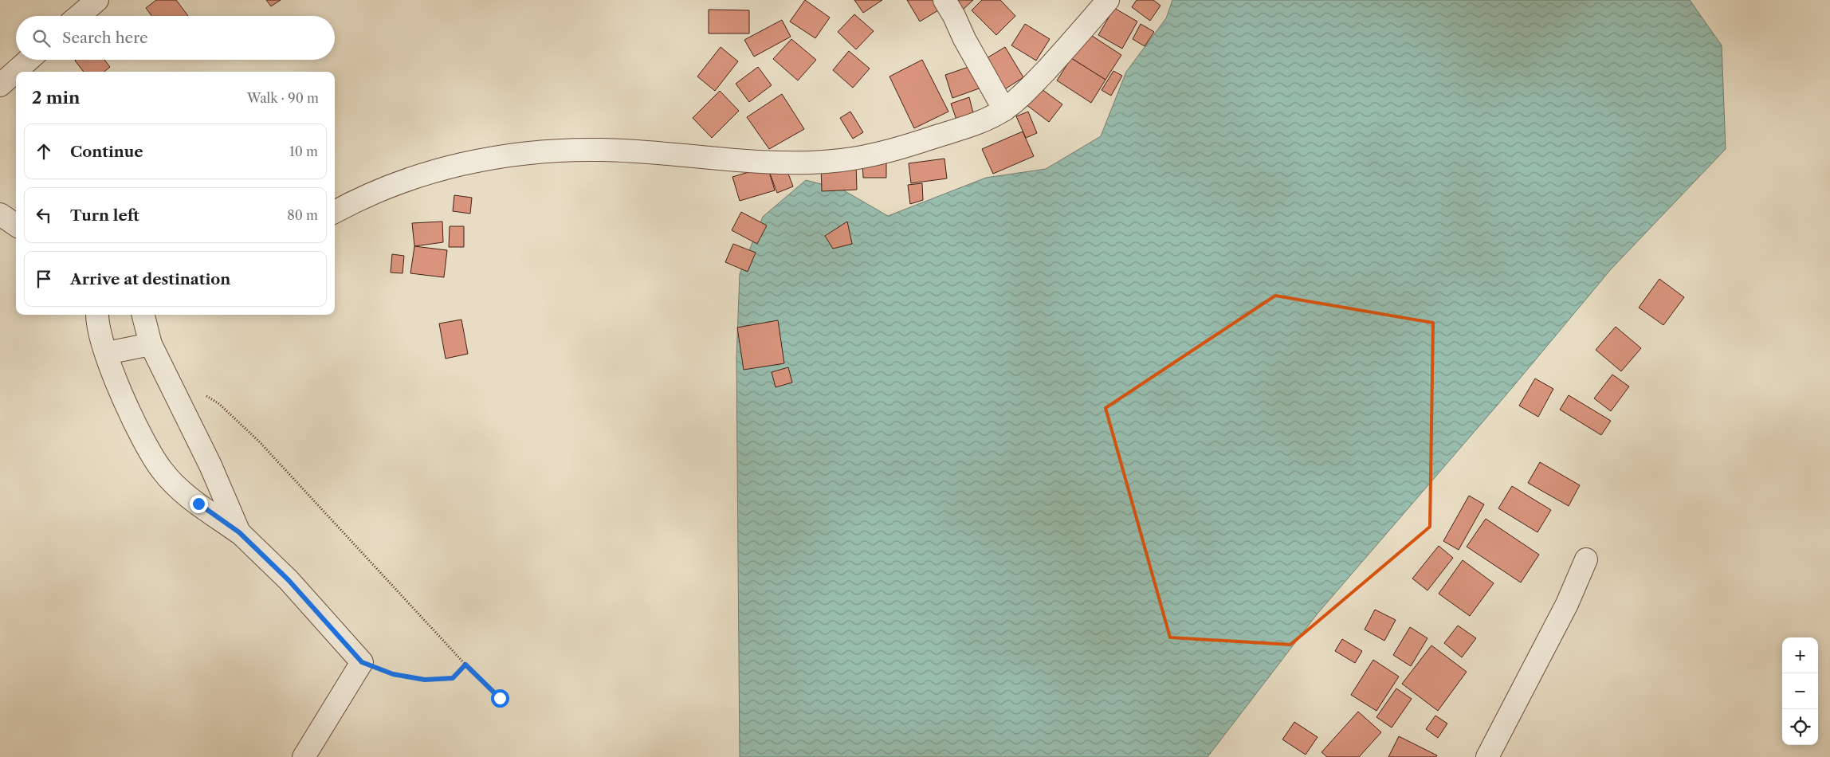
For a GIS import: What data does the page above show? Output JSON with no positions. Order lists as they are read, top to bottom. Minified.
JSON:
{"page":{"search":"Search here","heading":["2 min","Walk · 90 m"],"list":[["Continue","10 m"],["Turn left","80 m"],"Arrive at destination"],"map_buttons":["+","−"]}}
